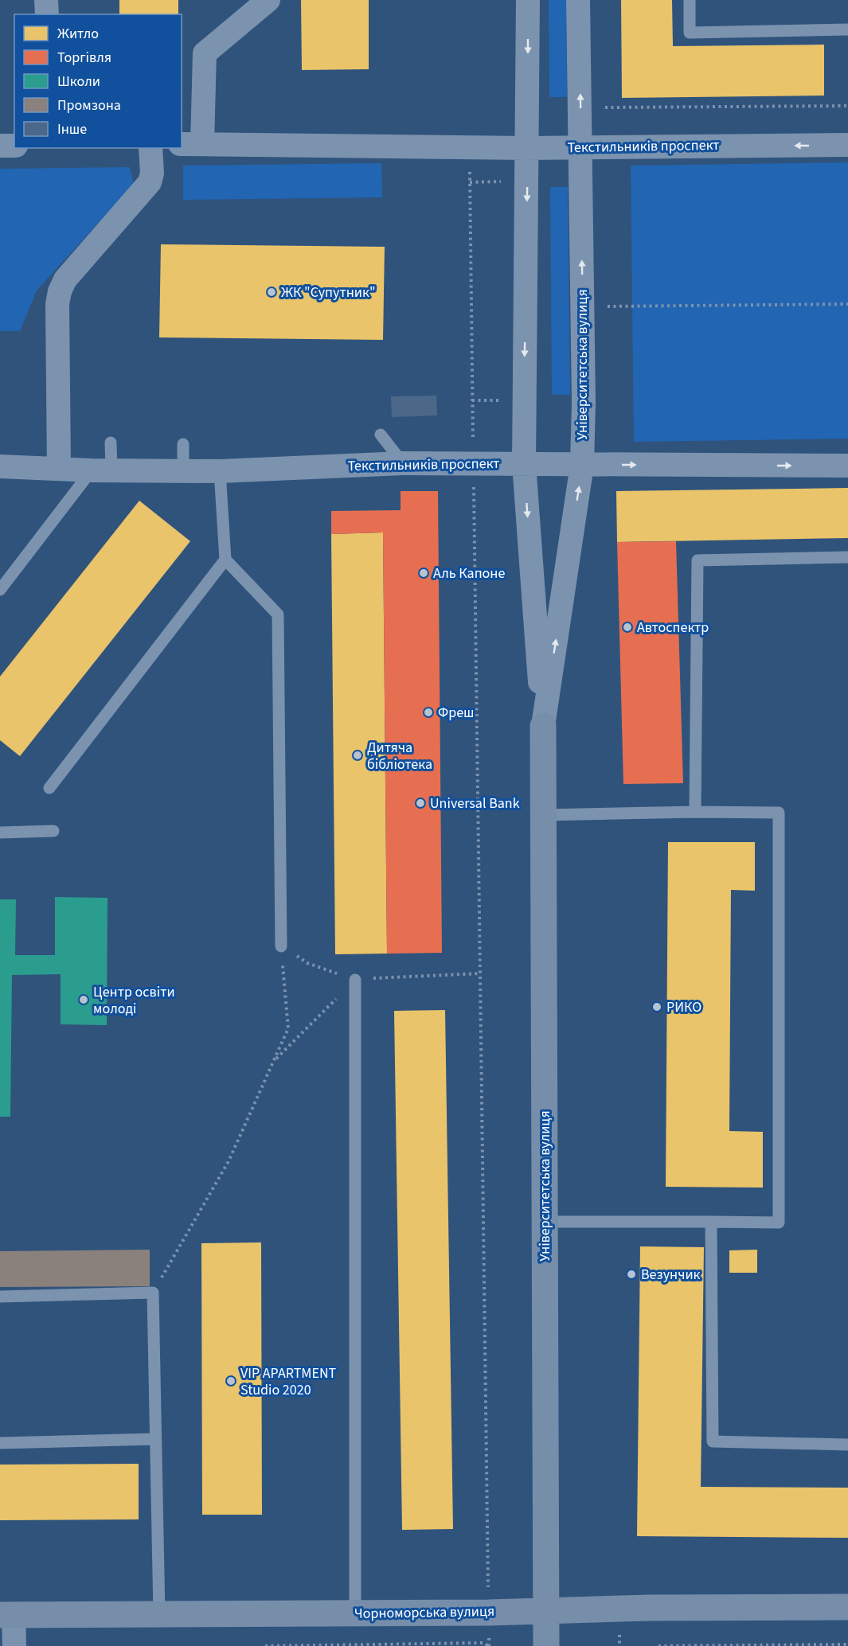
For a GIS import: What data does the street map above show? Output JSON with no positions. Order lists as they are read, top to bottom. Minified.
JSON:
{"streets":{"street":["Текстильників проспект","Університетська вулиця","Чорноморська вулиця"]},"crossings":[["Текстильників проспект","Університетська вулиця"],["Університетська вулиця","Чорноморська вулиця"]],"places":["ЖК \"Супутник\"","Аль Капоне","Автоспектр","Фреш","Дитяча бібліотека","Universal Bank","Центр освіти молоді","РИКО","Везунчик","VIP APARTMENT Studio 2020"],"legend":["Житло","Торгівля","Школи","Промзона","Інше"]}
